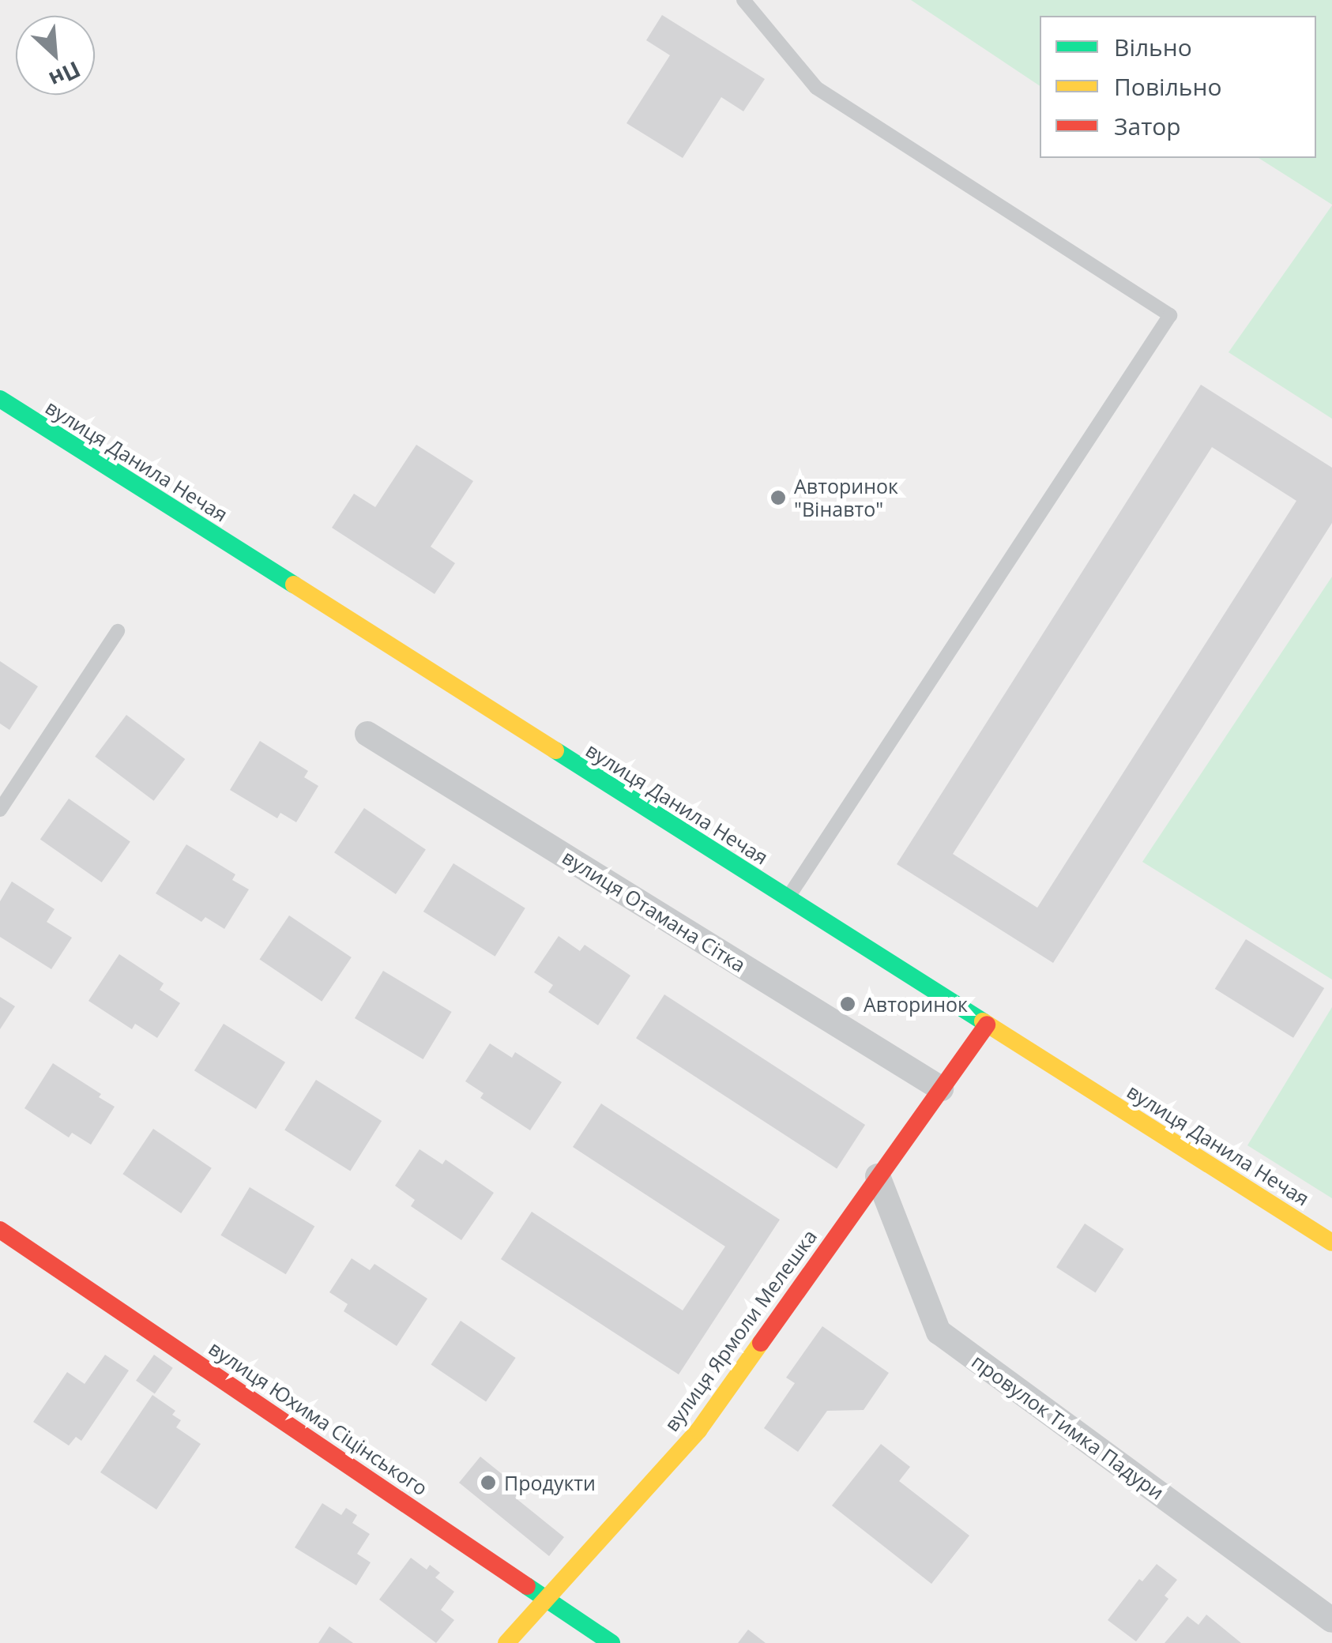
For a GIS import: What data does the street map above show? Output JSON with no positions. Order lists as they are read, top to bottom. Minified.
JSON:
{"streets":{"main road":["вулиця Данила Нечая","вулиця Ярмоли Мелешка","вулиця Юхима Сіцінського"],"street":["вулиця Отамана Сітка","провулок Тимка Падури"]},"crossings":[["вулиця Данила Нечая","вулиця Ярмоли Мелешка"],["вулиця Отамана Сітка","вулиця Ярмоли Мелешка"],["вулиця Ярмоли Мелешка","вулиця Юхима Сіцінського"],["вулиця Ярмоли Мелешка","провулок Тимка Падури"]],"places":["Авторинок \"Вінавто\"","Авторинок","Продукти"],"legend":["Вільно","Повільно","Затор"],"north":"bottom right"}
